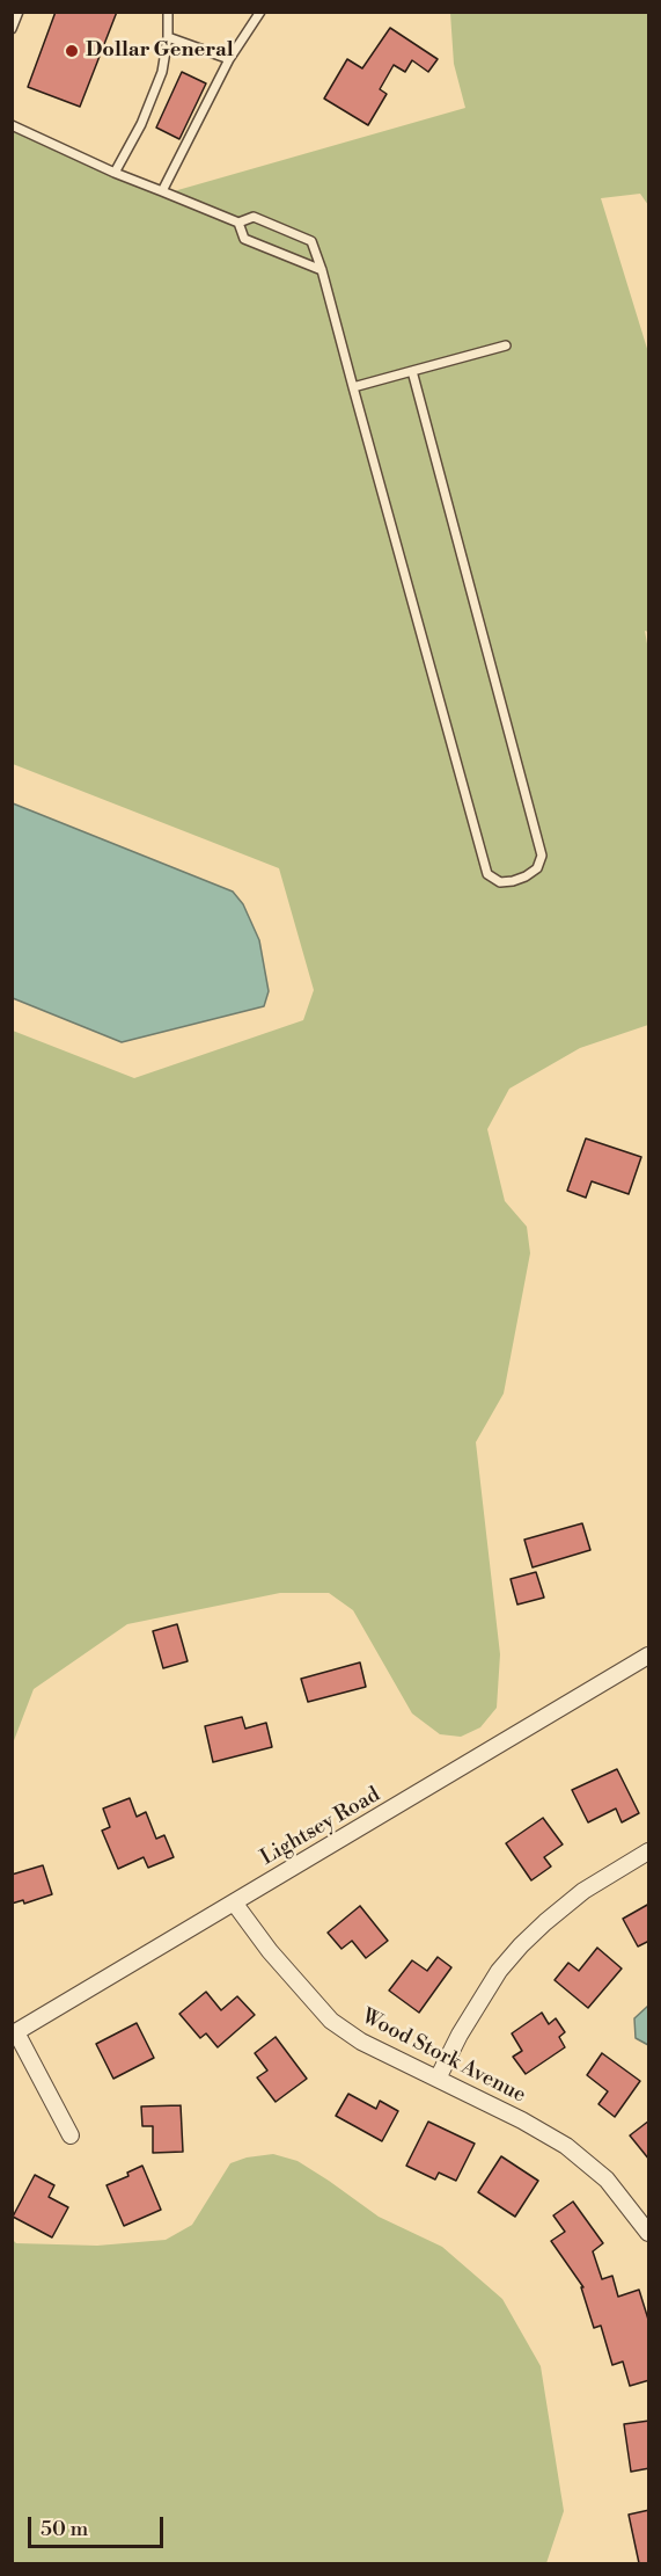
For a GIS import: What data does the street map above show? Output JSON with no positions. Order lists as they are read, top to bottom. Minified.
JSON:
{"streets":{"street":["Lightsey Road","Wood Stork Avenue"]},"crossings":[["Lightsey Road","Wood Stork Avenue"]],"places":["Dollar General"],"scale_bar":"50 m"}
